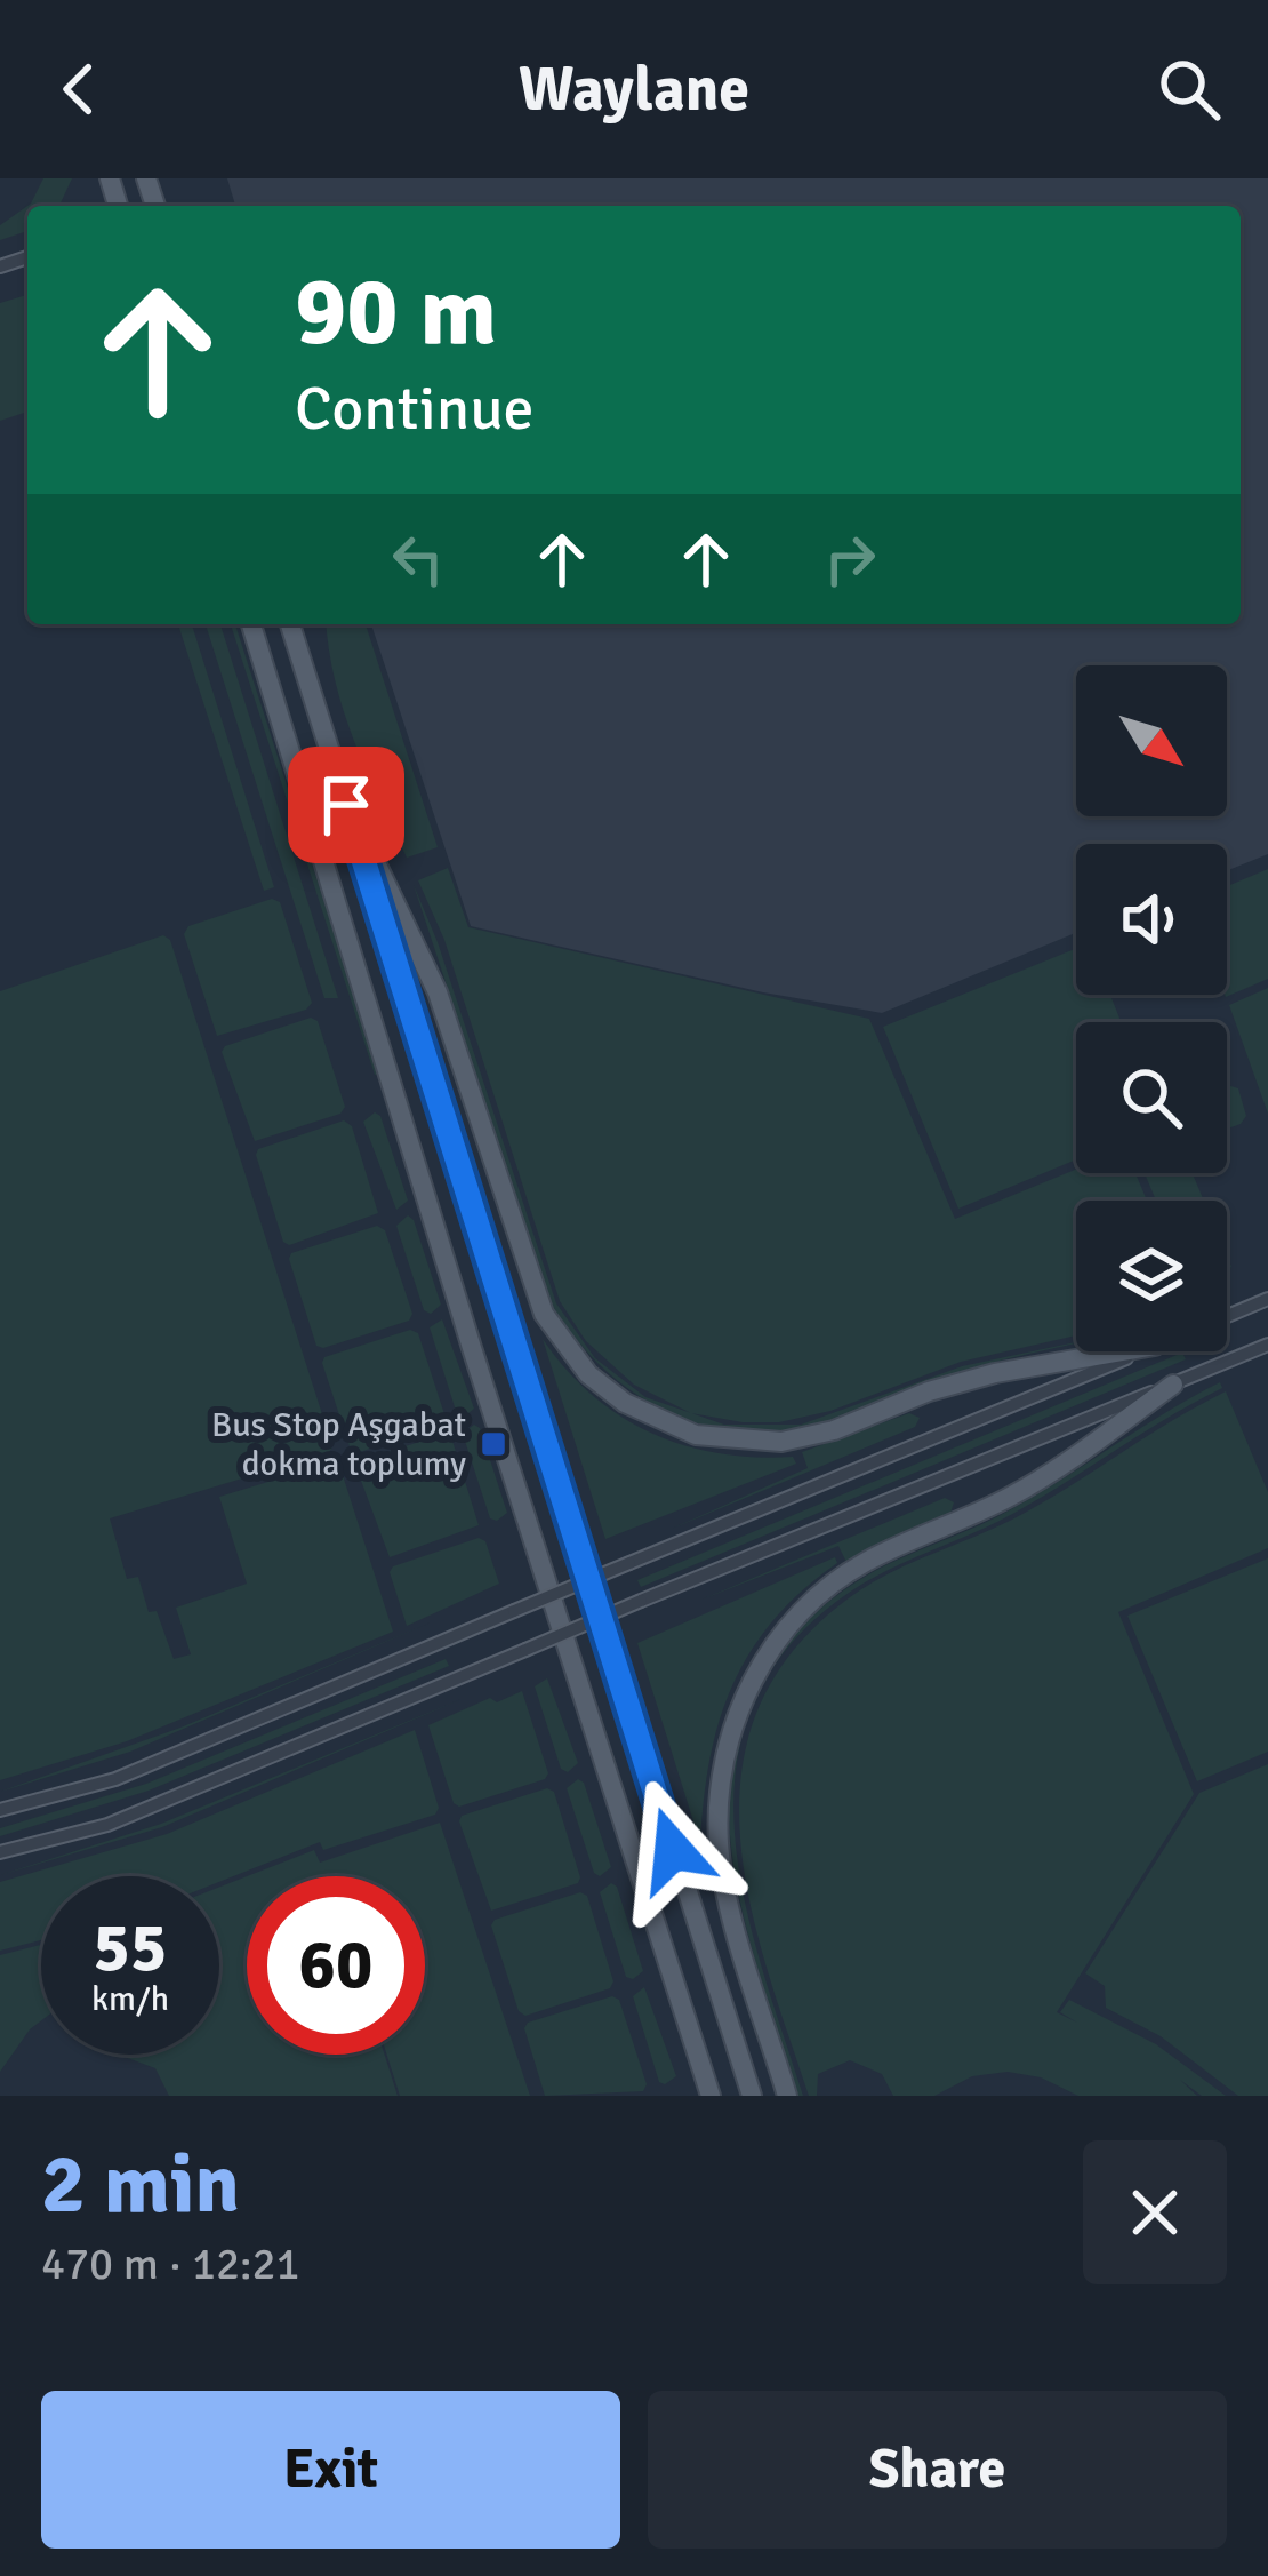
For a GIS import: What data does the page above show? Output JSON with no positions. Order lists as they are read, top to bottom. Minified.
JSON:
{"places":{"transit":["Bus Stop Aşgabat dokma toplumy"]},"north":"bottom right","page":{"header":"Waylane","turn":["90 m","Continue"],"speed":"55 km/h","limit":"60","heading":["2 min","470 m · 12:21"],"buttons":["Exit","Share"]}}
